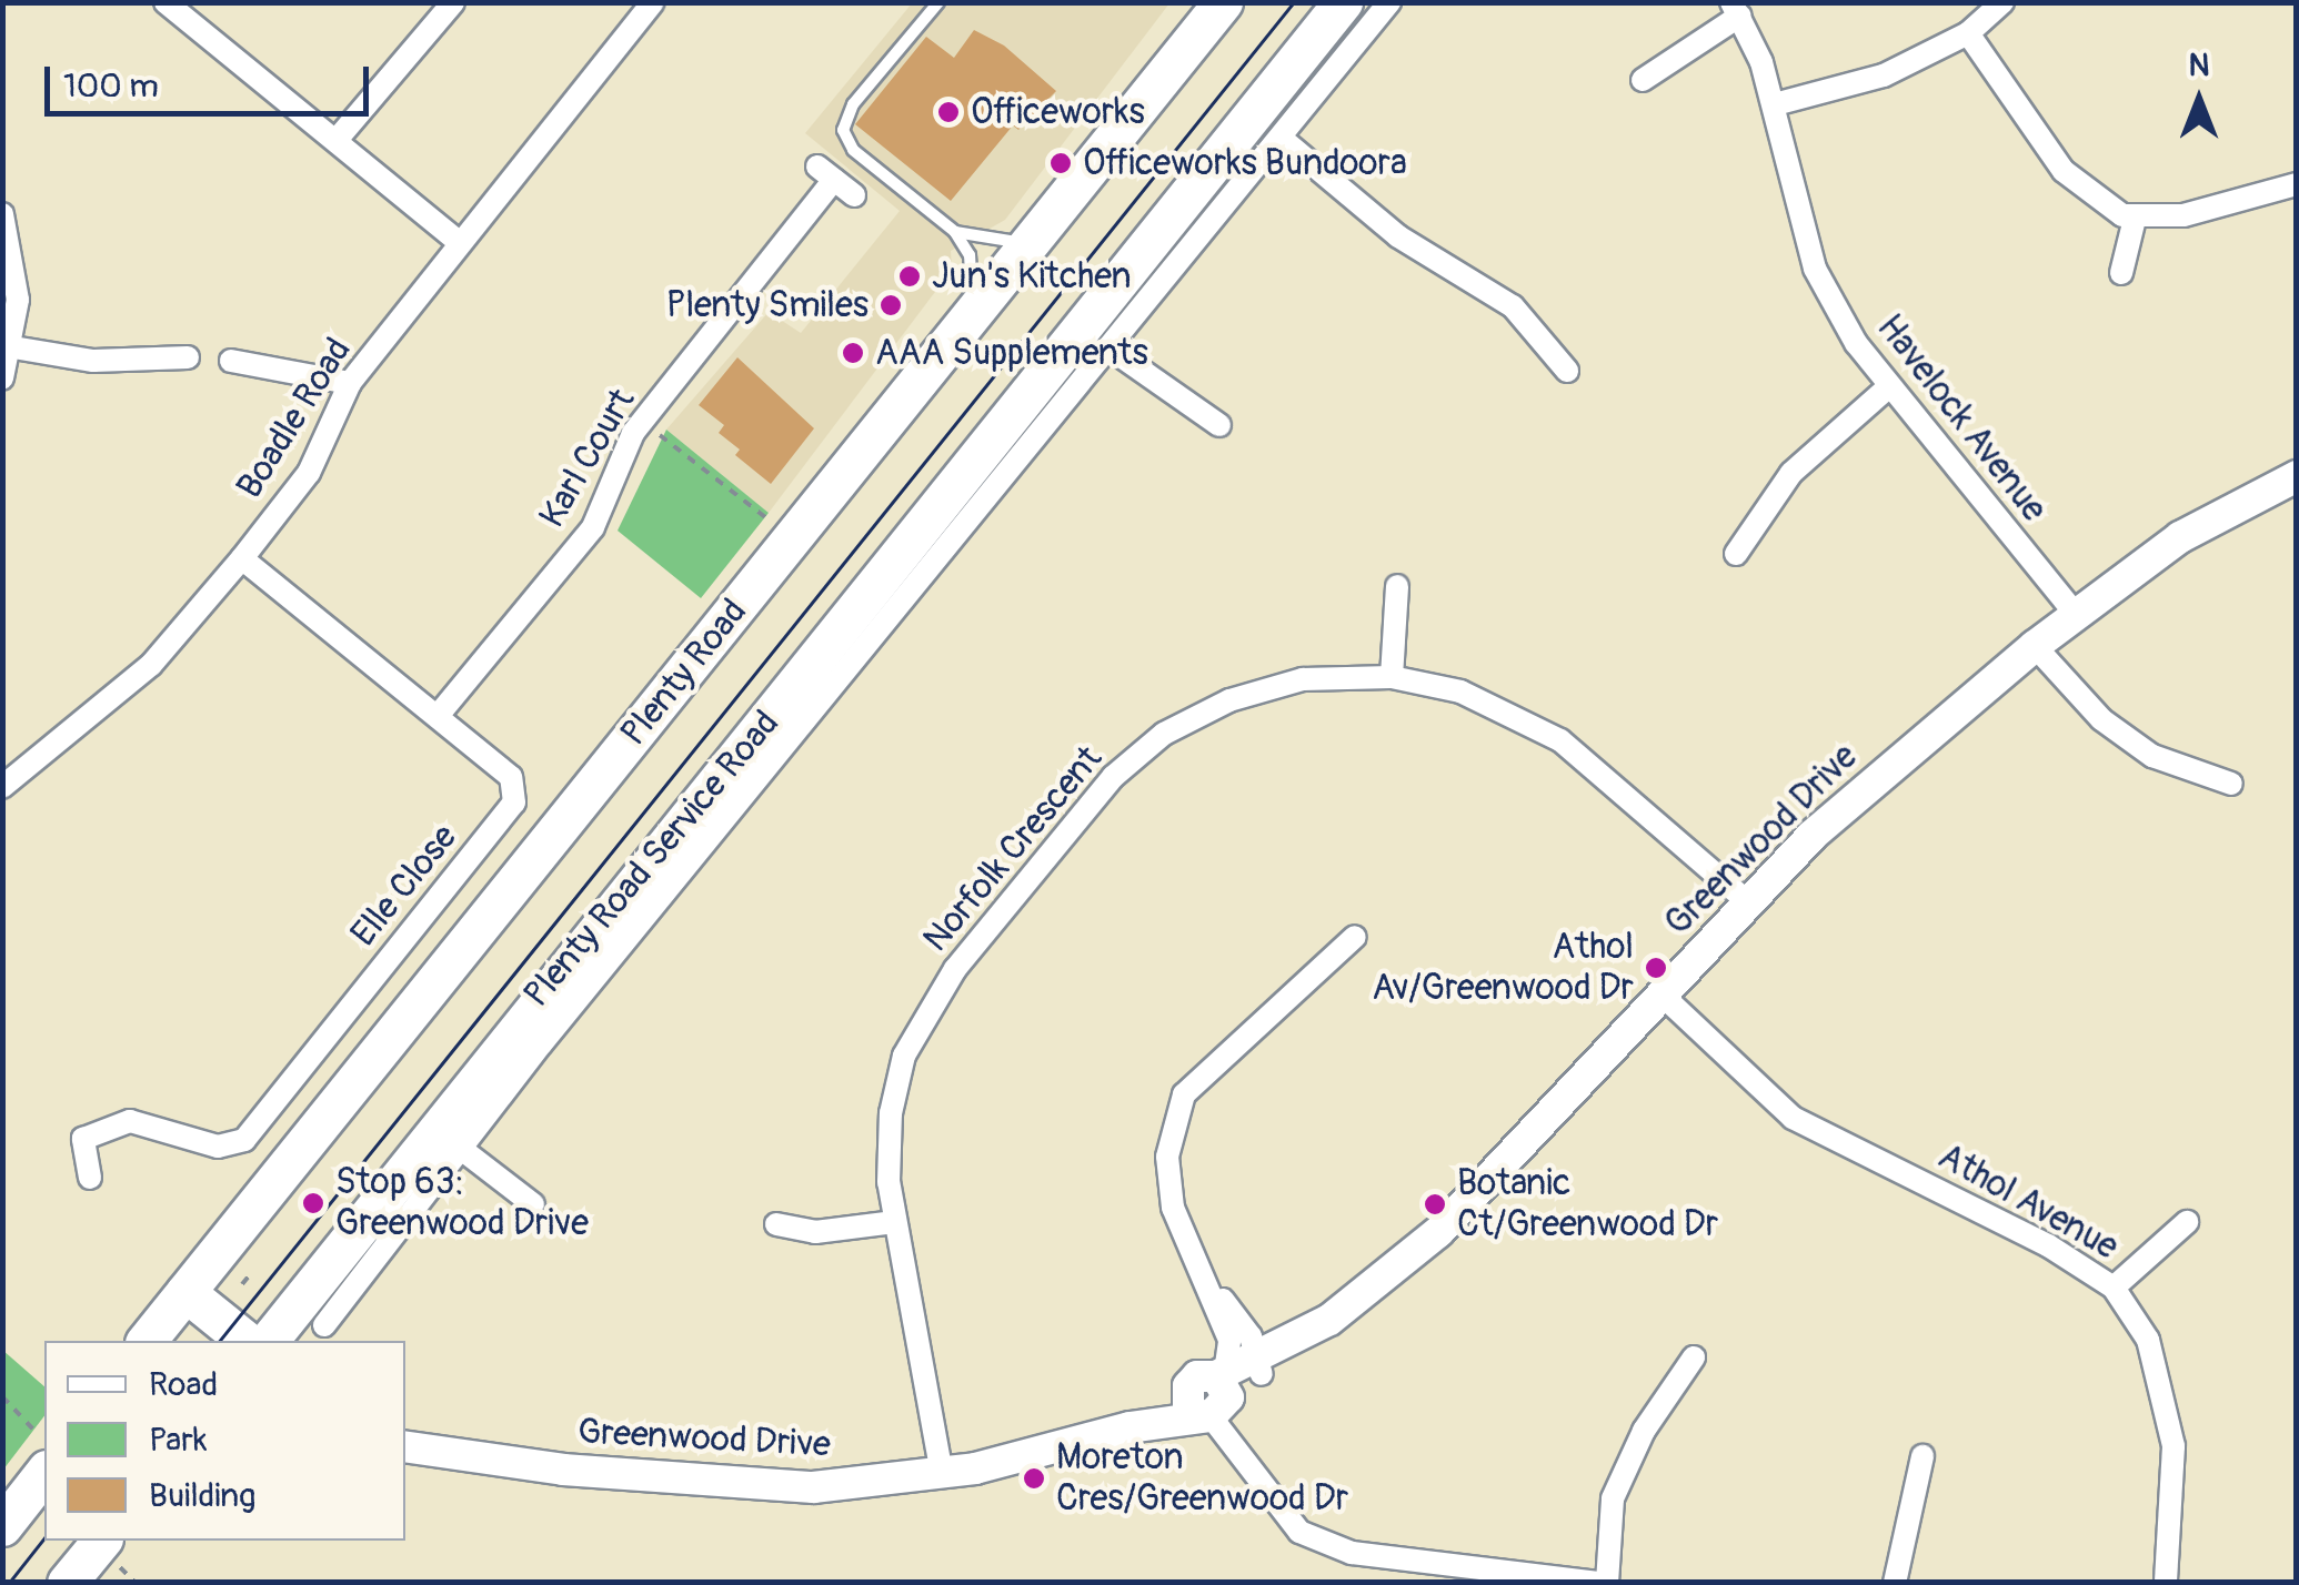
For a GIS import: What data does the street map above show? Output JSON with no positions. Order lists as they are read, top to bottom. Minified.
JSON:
{"streets":{"highway":["Plenty Road"],"street":["Boadle Road","Havelock Avenue","Karl Court","Greenwood Drive","Norfolk Crescent","Plenty Road Service Road","Elle Close","Athol Avenue"]},"crossings":[["Boadle Road","Elle Close"],["Havelock Avenue","Greenwood Drive"],["Karl Court","Elle Close"],["Greenwood Drive","Norfolk Crescent"],["Greenwood Drive","Athol Avenue"]],"places":["Officeworks","Officeworks Bundoora","Jun's Kitchen","Plenty Smiles","AAA Supplements","Athol Av/Greenwood Dr","Stop 63: Greenwood Drive","Botanic Ct/Greenwood Dr","Moreton Cres/Greenwood Dr"],"legend":["Road","Park","Building"],"scale_bar":"100 m","north":"top"}
